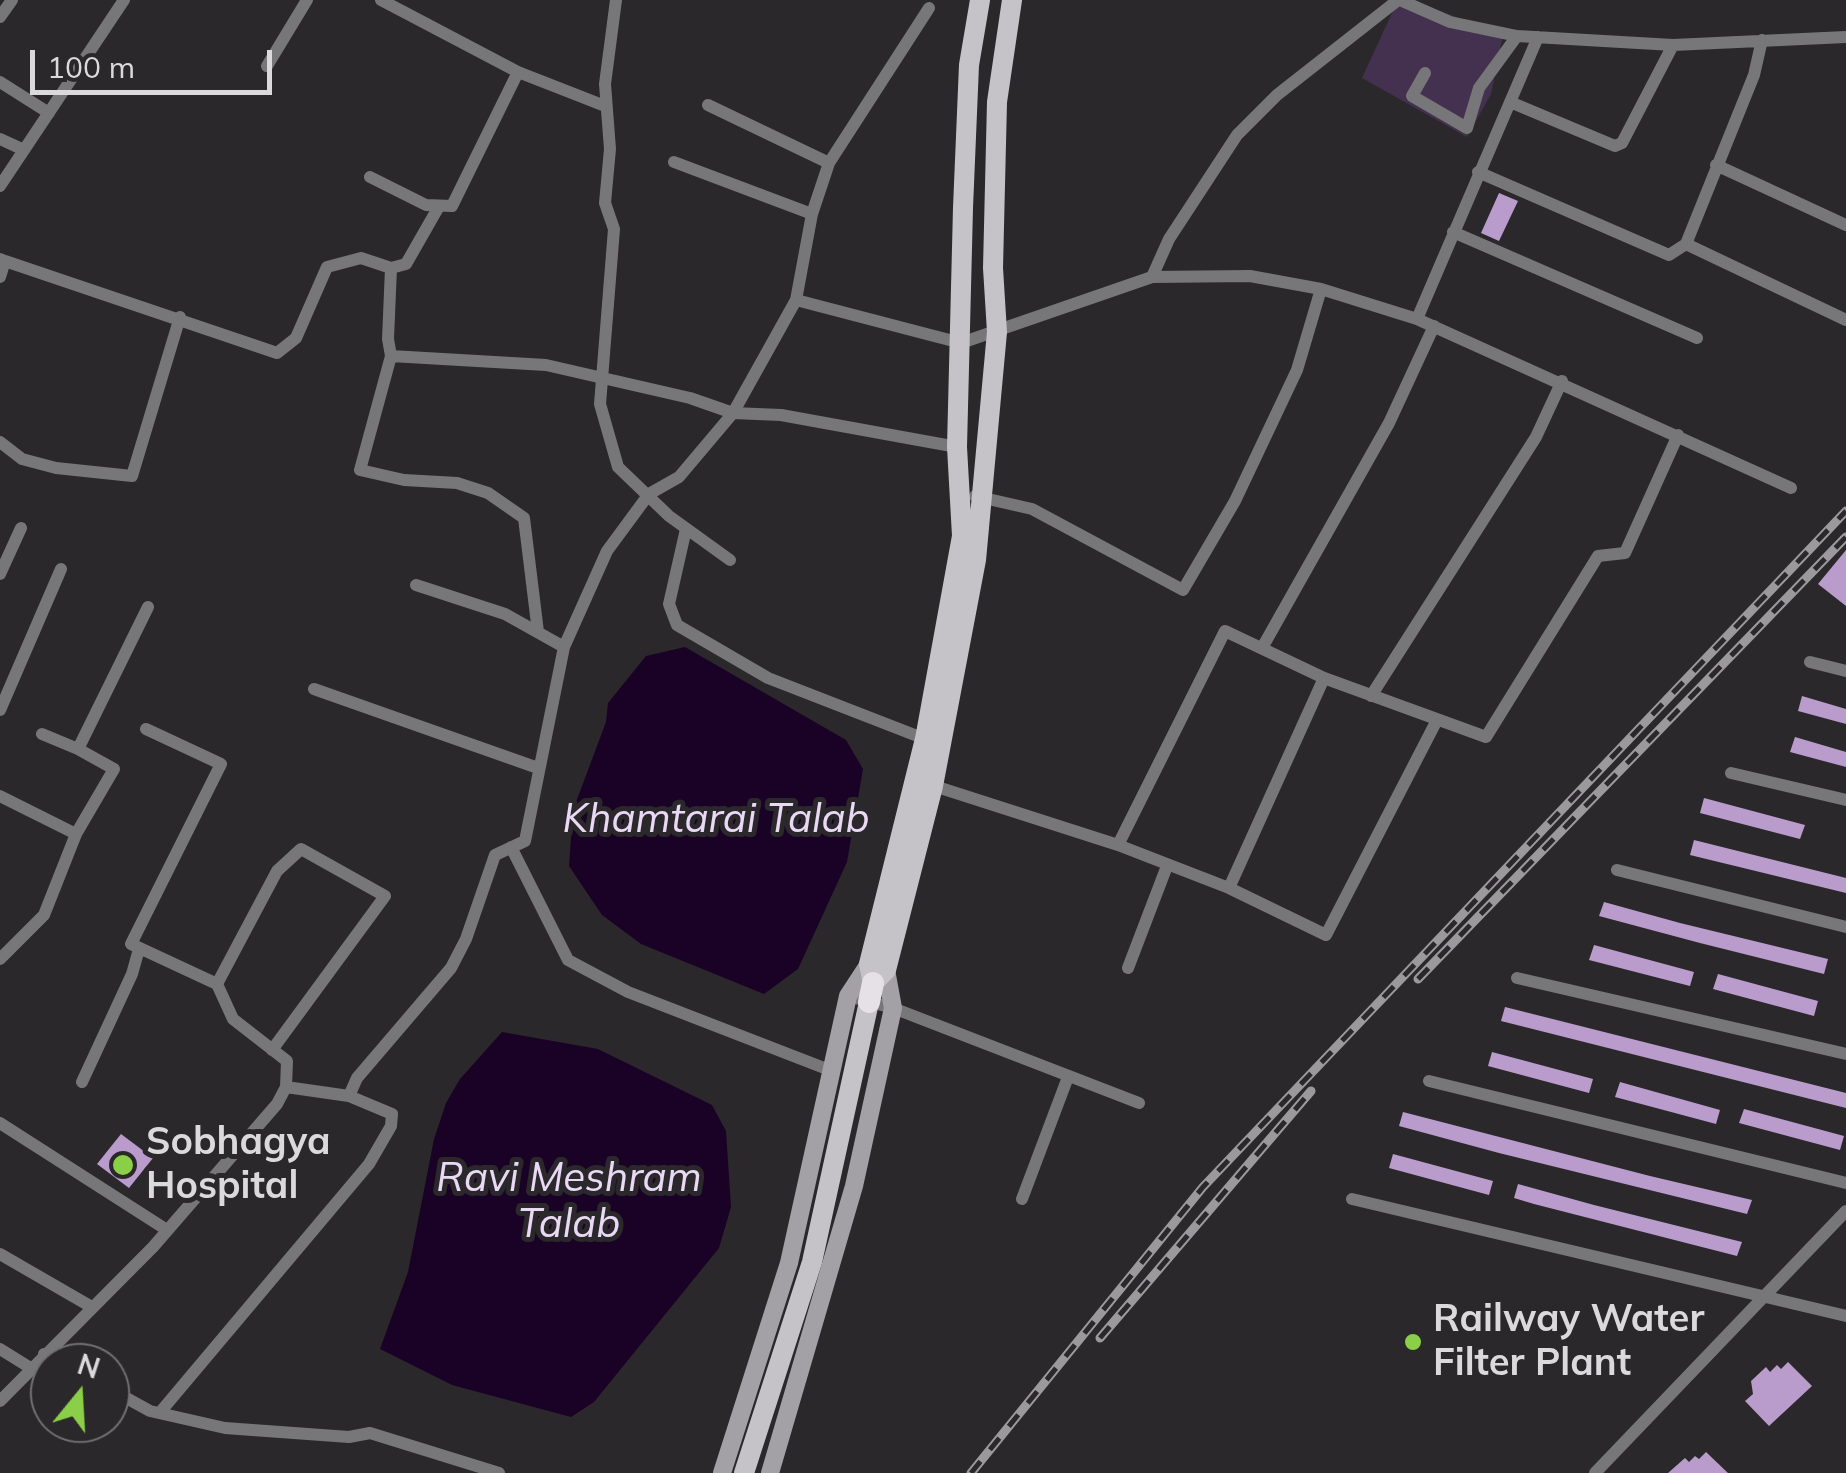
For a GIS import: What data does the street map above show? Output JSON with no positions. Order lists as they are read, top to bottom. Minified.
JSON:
{"water":["Khamtarai Talab","Ravi Meshram Talab"],"places":["Sobhagya Hospital","Railway Water Filter Plant"],"scale_bar":"100 m","north":"top"}
